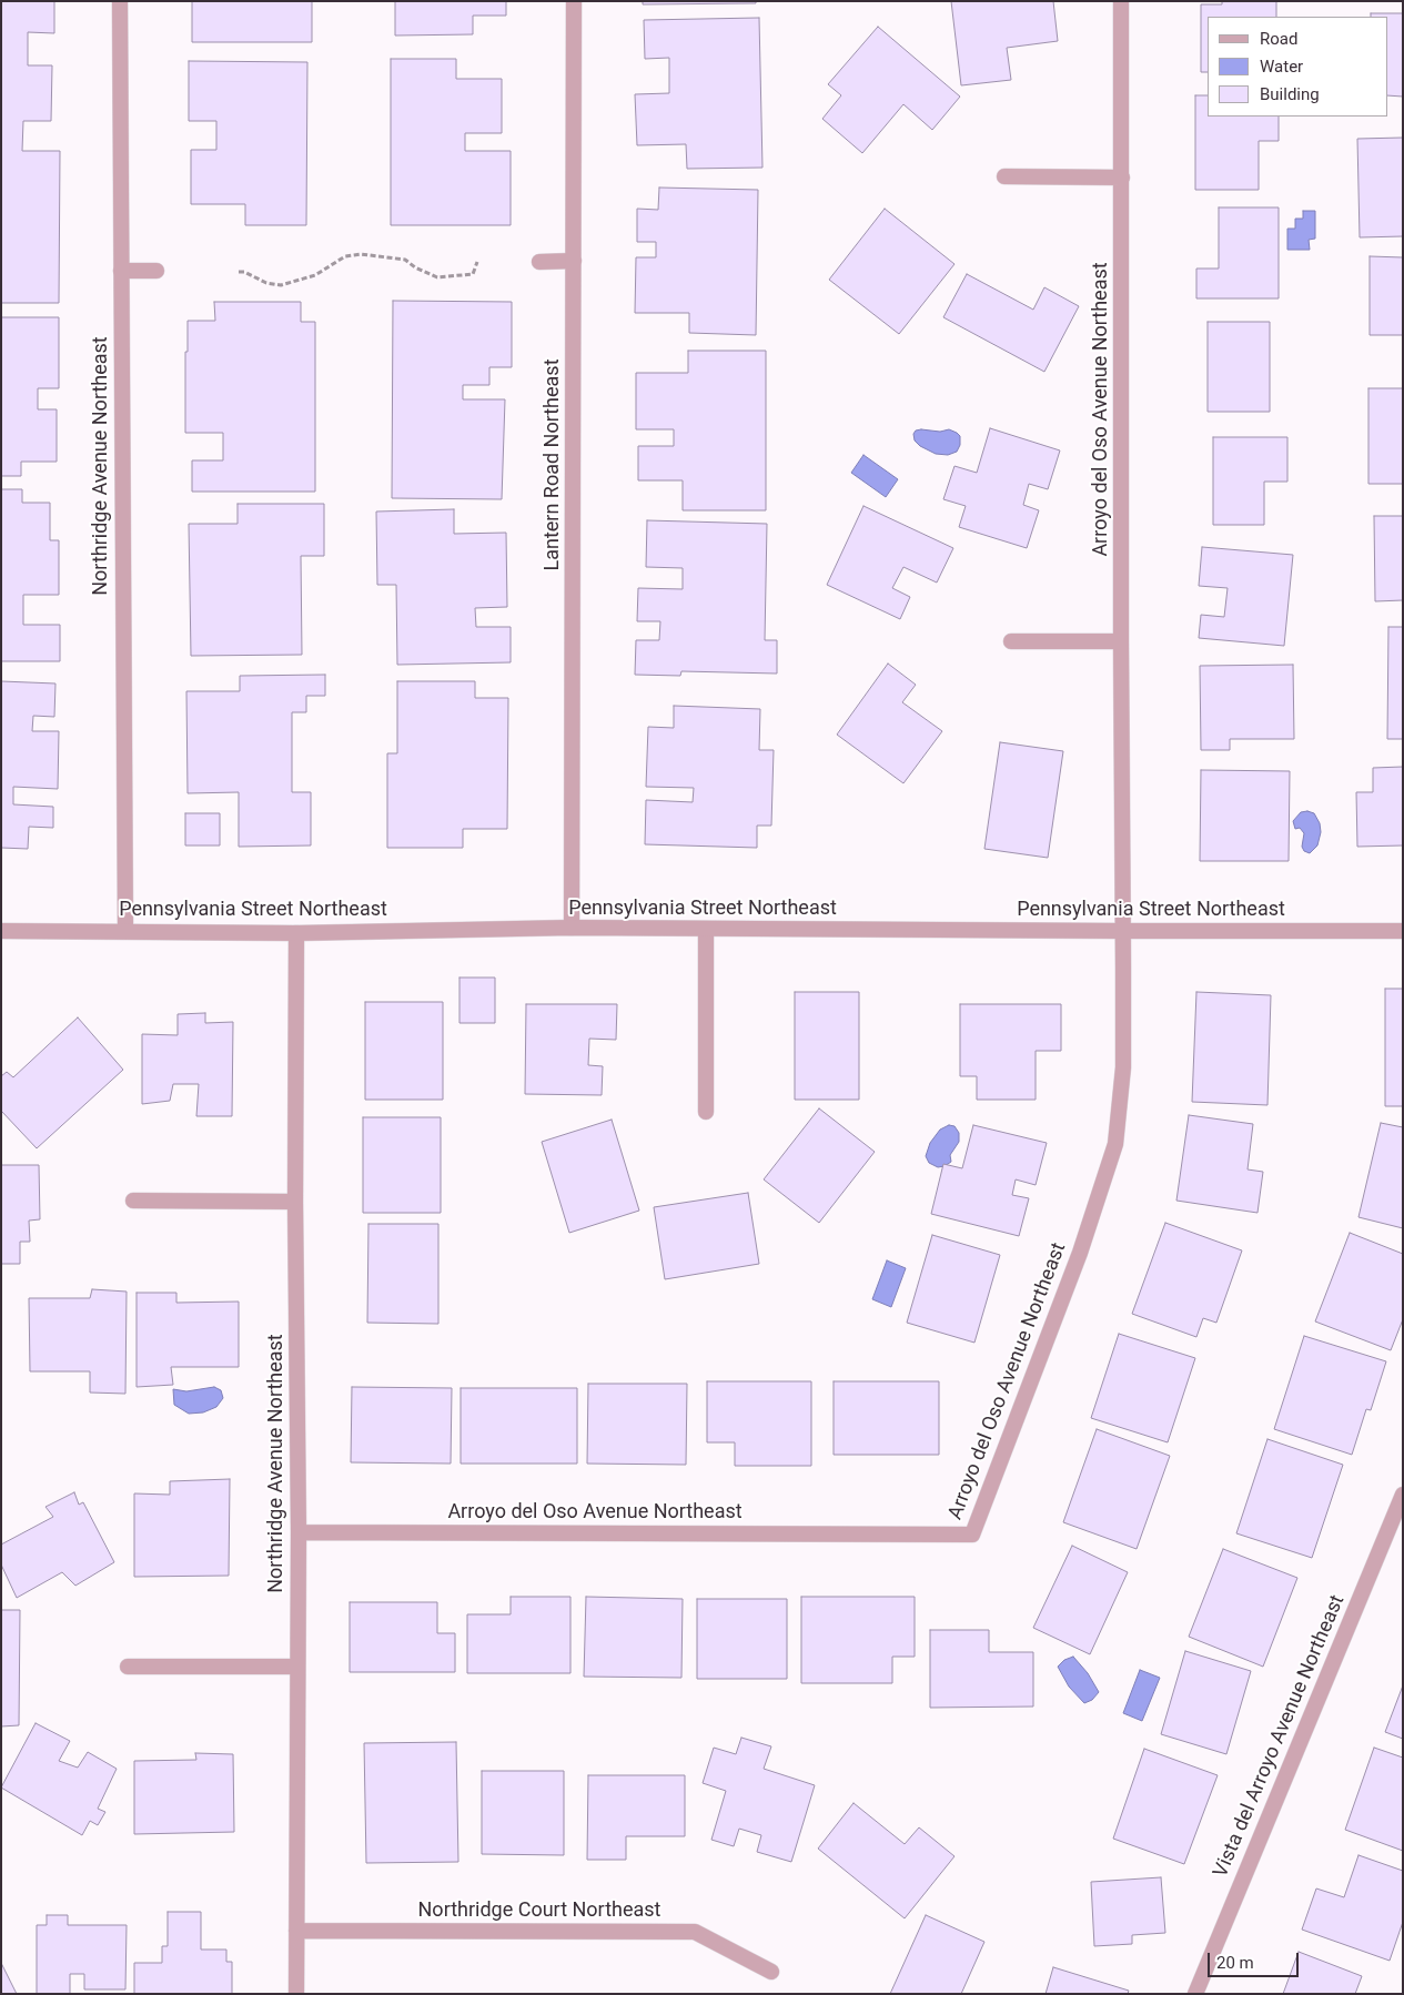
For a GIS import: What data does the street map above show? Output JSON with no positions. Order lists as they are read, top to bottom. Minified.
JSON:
{"streets":{"street":["Arroyo del Oso Avenue Northeast","Lantern Road Northeast","Northridge Avenue Northeast","Pennsylvania Street Northeast","Vista del Arroyo Avenue Northeast","Northridge Court Northeast"]},"crossings":[["Arroyo del Oso Avenue Northeast","Northridge Avenue Northeast"],["Arroyo del Oso Avenue Northeast","Pennsylvania Street Northeast"],["Lantern Road Northeast","Pennsylvania Street Northeast"],["Northridge Avenue Northeast","Pennsylvania Street Northeast"],["Northridge Avenue Northeast","Northridge Court Northeast"]],"legend":["Road","Water","Building"],"scale_bar":"20 m"}
